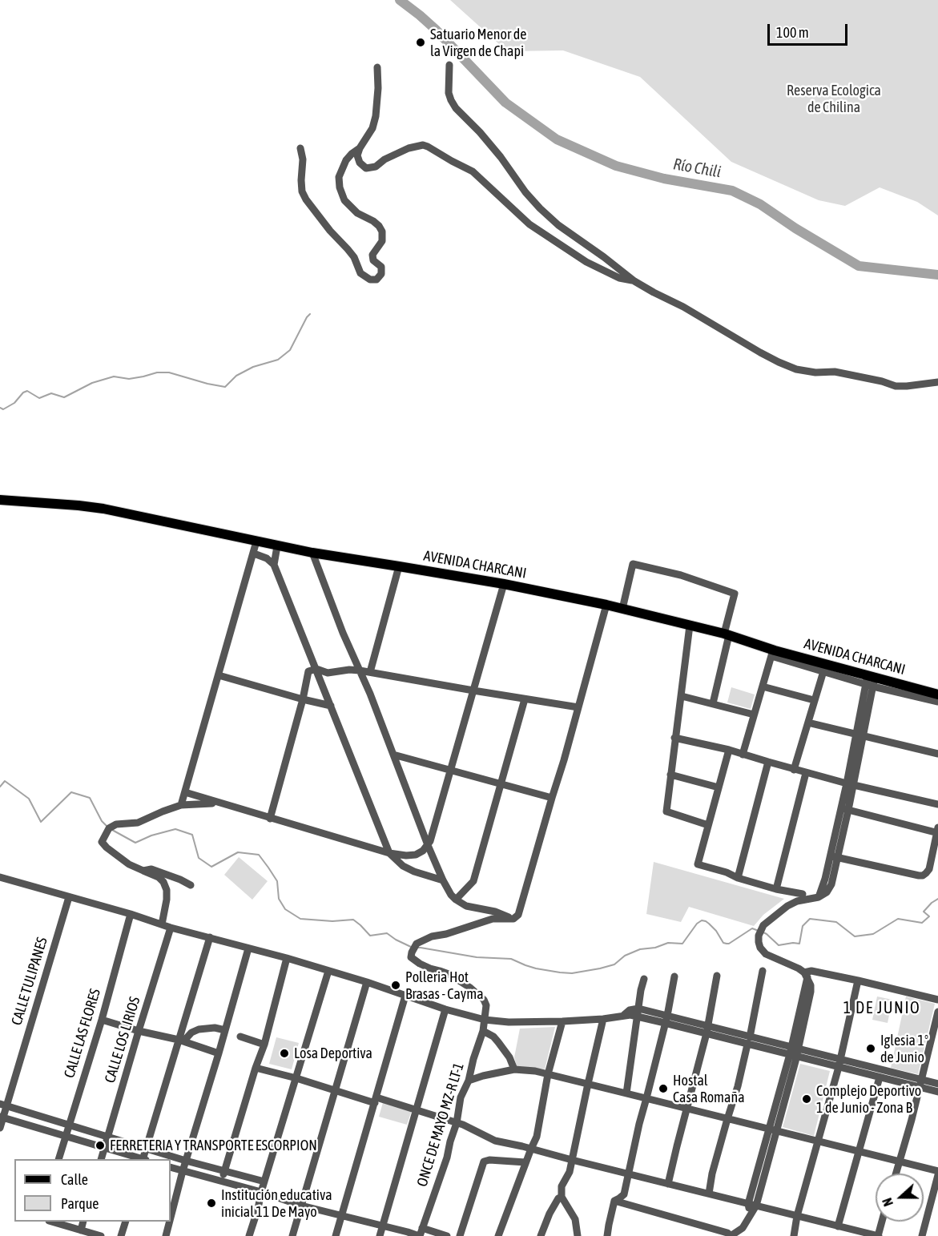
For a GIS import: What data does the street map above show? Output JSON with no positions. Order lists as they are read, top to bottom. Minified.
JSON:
{"streets":{"main road":["AVENIDA CHARCANI"],"street":["CALLE TULIPANES","CALLE LAS FLORES","CALLE LOS LIRIOS","ONCE DE MAYO MZ-R LT-1"]},"districts":["1 DE JUNIO"],"water":["Río Chili"],"parks":["Reserva Ecologica de Chilina"],"places":["Satuario Menor de la Virgen de Chapi","Polleria Hot Brasas - Cayma","Iglesia 1º de Junio","Losa Deportiva","Hostal Casa Romaña","Complejo Deportivo 1 de Junio - Zona B","FERRETERIA Y TRANSPORTE ESCORPION","Institución educativa inicial 11 De Mayo"],"legend":["Calle","Parque"],"scale_bar":"100 m","north":"left"}
